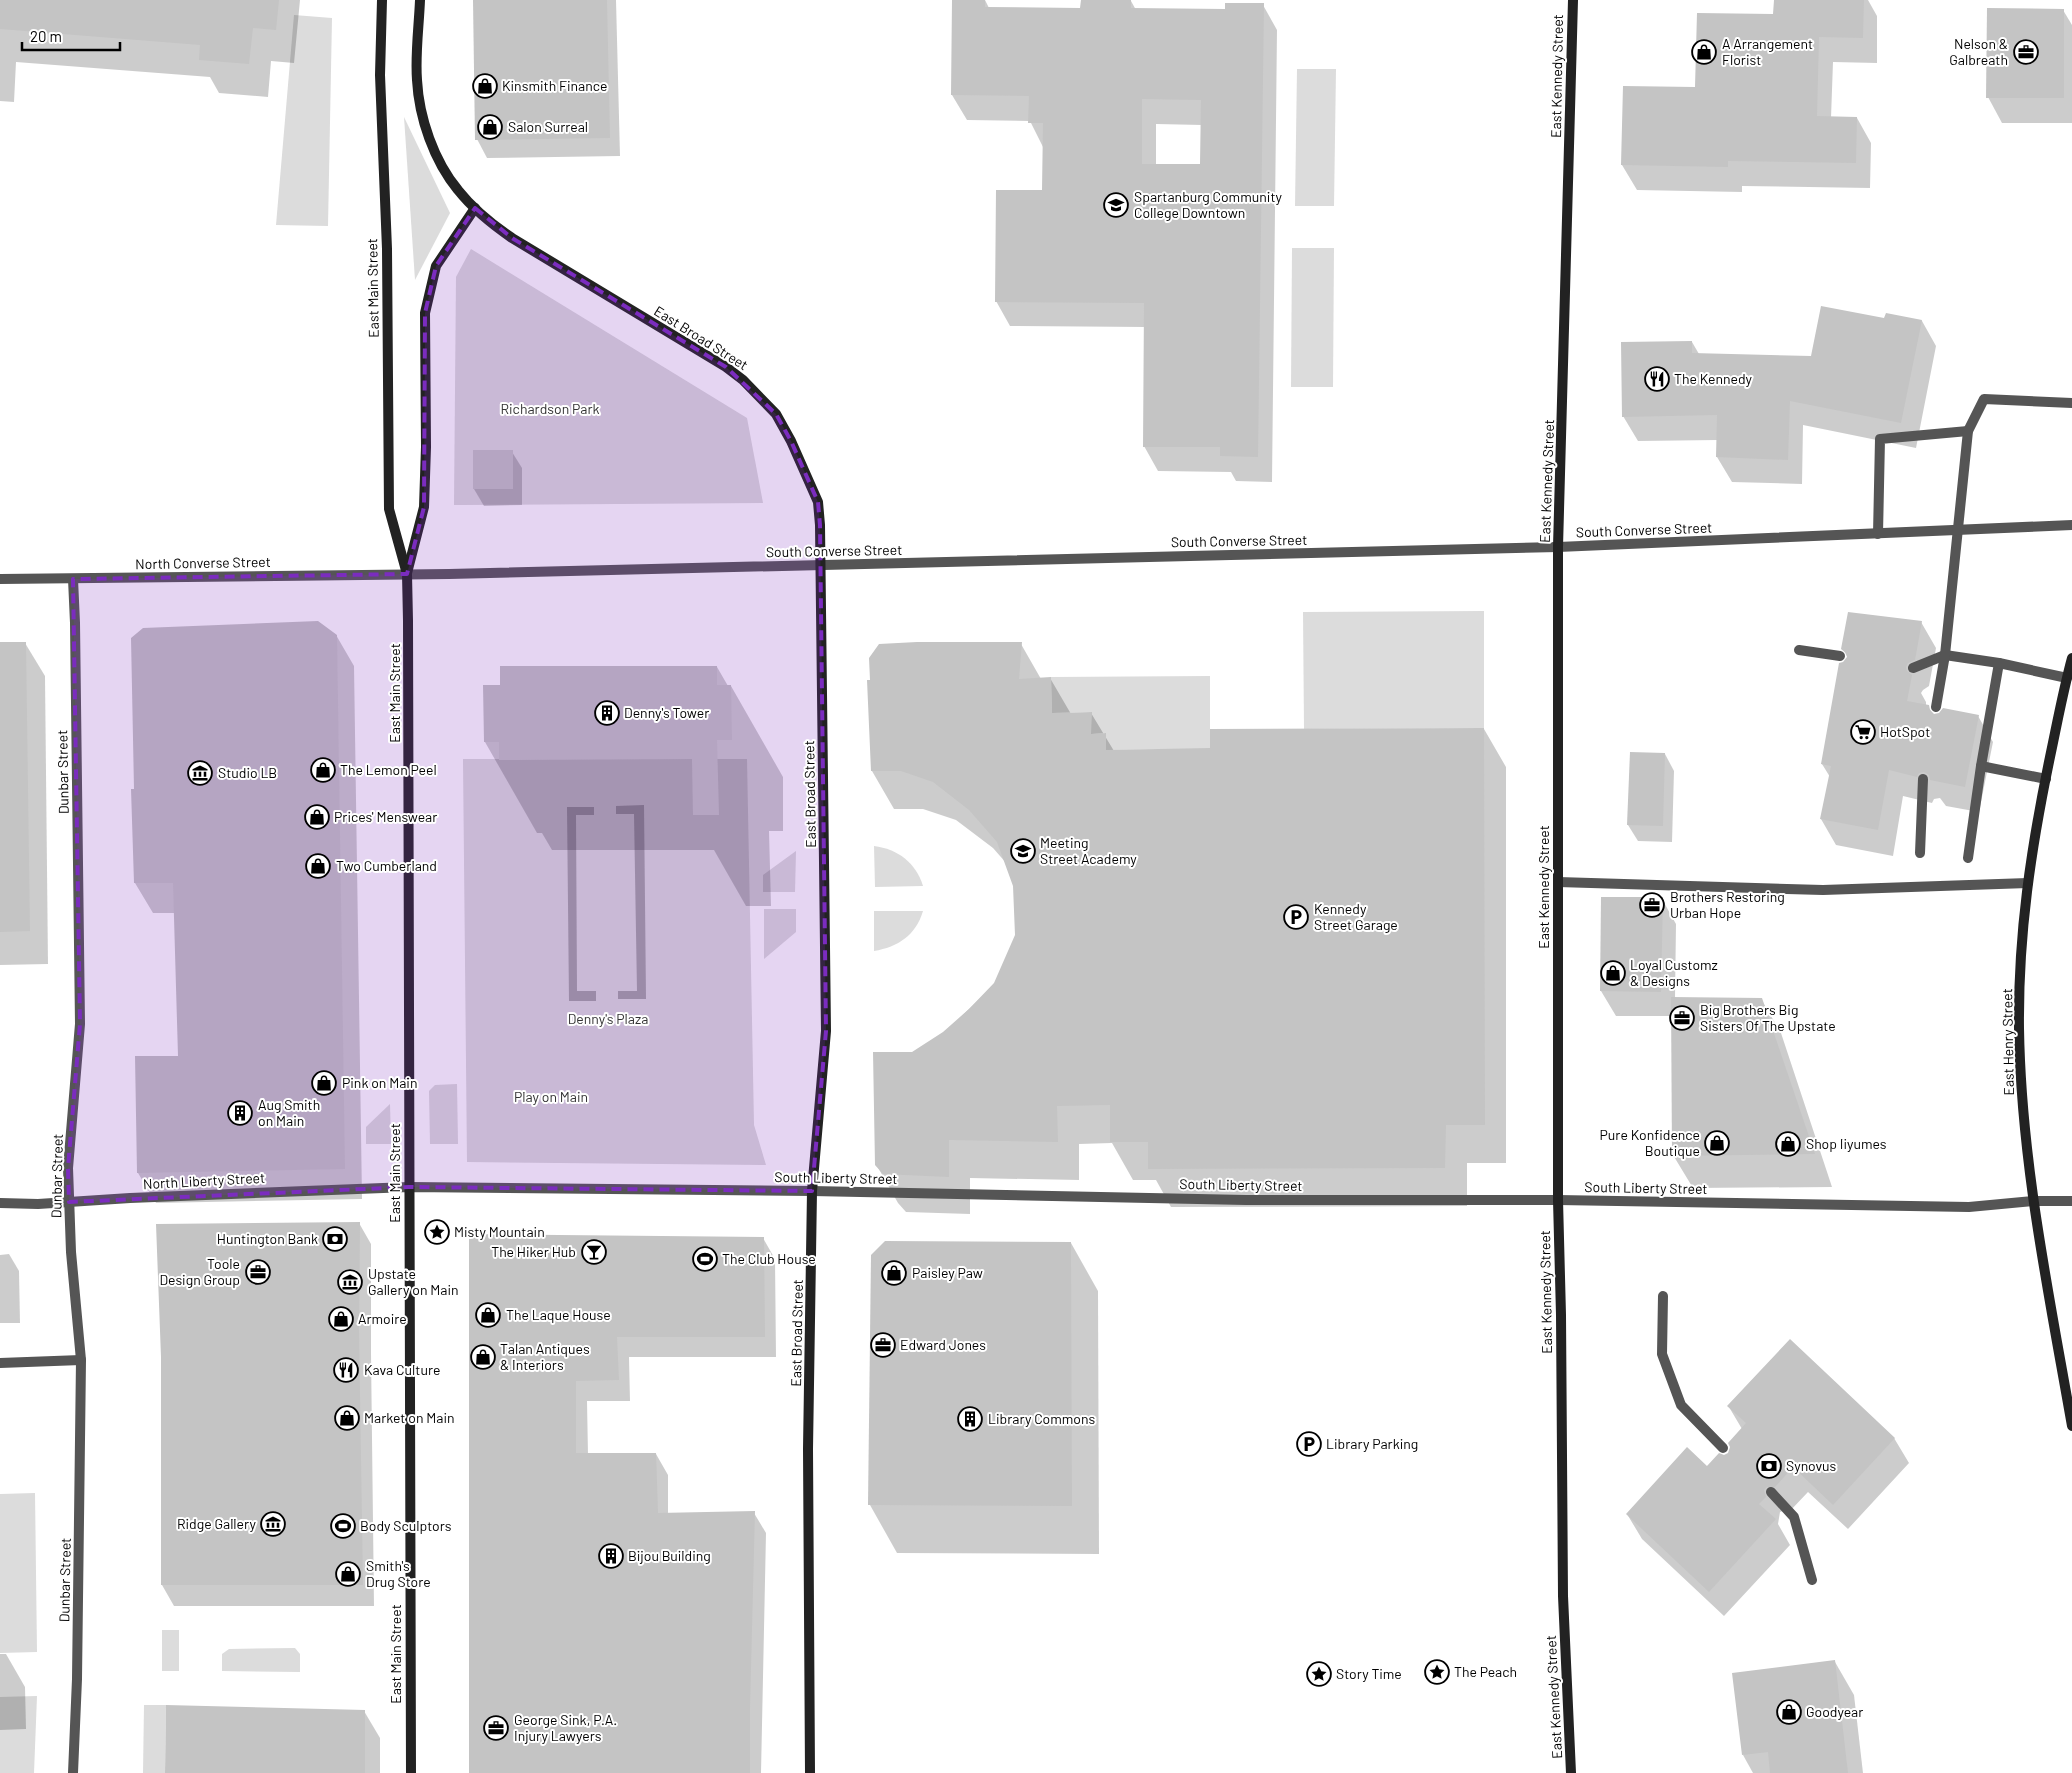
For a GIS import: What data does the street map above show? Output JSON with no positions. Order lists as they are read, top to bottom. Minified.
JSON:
{"streets":{"street":["East Kennedy Street","East Main Street","East Broad Street","South Converse Street","North Converse Street","Dunbar Street","East Henry Street","South Liberty Street","North Liberty Street"]},"crossings":[["East Kennedy Street","South Converse Street"],["East Kennedy Street","South Liberty Street"],["East Main Street","East Broad Street"],["East Main Street","South Converse Street"],["East Main Street","North Converse Street"],["East Main Street","South Liberty Street"],["East Main Street","North Liberty Street"],["East Broad Street","South Converse Street"],["East Broad Street","South Liberty Street"],["South Converse Street","North Converse Street"],["North Converse Street","Dunbar Street"],["Dunbar Street","North Liberty Street"],["East Henry Street","South Liberty Street"],["South Liberty Street","North Liberty Street"]],"parks":["Richardson Park","Denny's Plaza","Play on Main"],"places":{"shop":["A Arrangement Florist","Kinsmith Finance","Salon Surreal","The Lemon Peel","Prices' Menswear","Two Cumberland","Loyal Customz & Designs","Pink on Main","Pure Konfidence Boutique","Shop Iiyumes","Paisley Paw","The Laque House","Armoire","Talan Antiques & Interiors","Market on Main","Smith's Drug Store","Goodyear"],"office":["Nelson & Galbreath","Brothers Restoring Urban Hope","Big Brothers Big Sisters Of The Upstate","Toole Design Group","Edward Jones","George Sink, P.A. Injury Lawyers"],"school or university":["Spartanburg Community College Downtown","Meeting Street Academy"],"restaurant":["The Kennedy","Kava Culture"],"building":["Denny's Tower","Aug Smith on Main","Library Commons","Bijou Building"],"supermarket":["HotSpot"],"museum":["Studio LB","Upstate Gallery on Main","Ridge Gallery"],"parking":["Kennedy Street Garage","Library Parking"],"place":["Misty Mountain","The Peach","Story Time"],"bank":["Huntington Bank","Synovus"],"bar":["The Hiker Hub"],"sports":["The Club House","Body Sculptors"]},"scale_bar":"20 m"}
